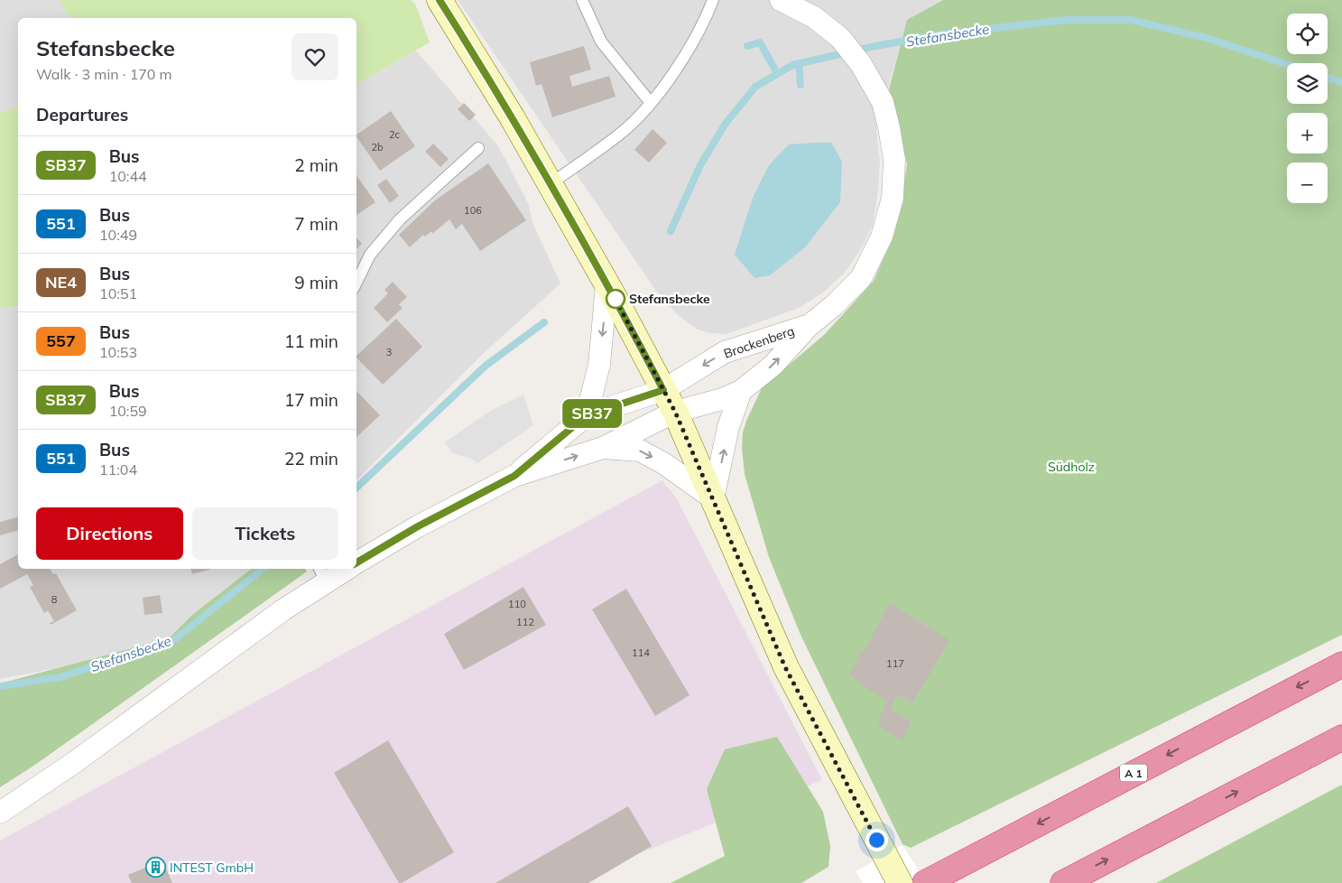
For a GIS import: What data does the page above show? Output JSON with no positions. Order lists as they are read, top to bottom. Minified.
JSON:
{"streets":{"highway":["A 1"],"street":["Brockenberg"]},"water":["Stefansbecke"],"parks":["Südholz"],"places":{"other":["Stefansbecke"],"building":["INTEST GmbH"]},"lines":["bus line SB37"],"house_numbers":["2c","2b","106","3","8","110","112","114","117"],"page":{"on_map":"SB37","map_buttons":["+","−"],"heading":[["Stefansbecke","Walk · 3 min · 170 m"],"Departures"],"list":[{"mark":"SB37","name":"Bus","note":"10:44","value":"2 min"},{"mark":"551","name":"Bus","note":"10:49","value":"7 min"},{"mark":"NE4","name":"Bus","note":"10:51","value":"9 min"},{"mark":"557","name":"Bus","note":"10:53","value":"11 min"},{"mark":"SB37","name":"Bus","note":"10:59","value":"17 min"},{"mark":"551","name":"Bus","note":"11:04","value":"22 min"}],"buttons":["Directions","Tickets"]}}
